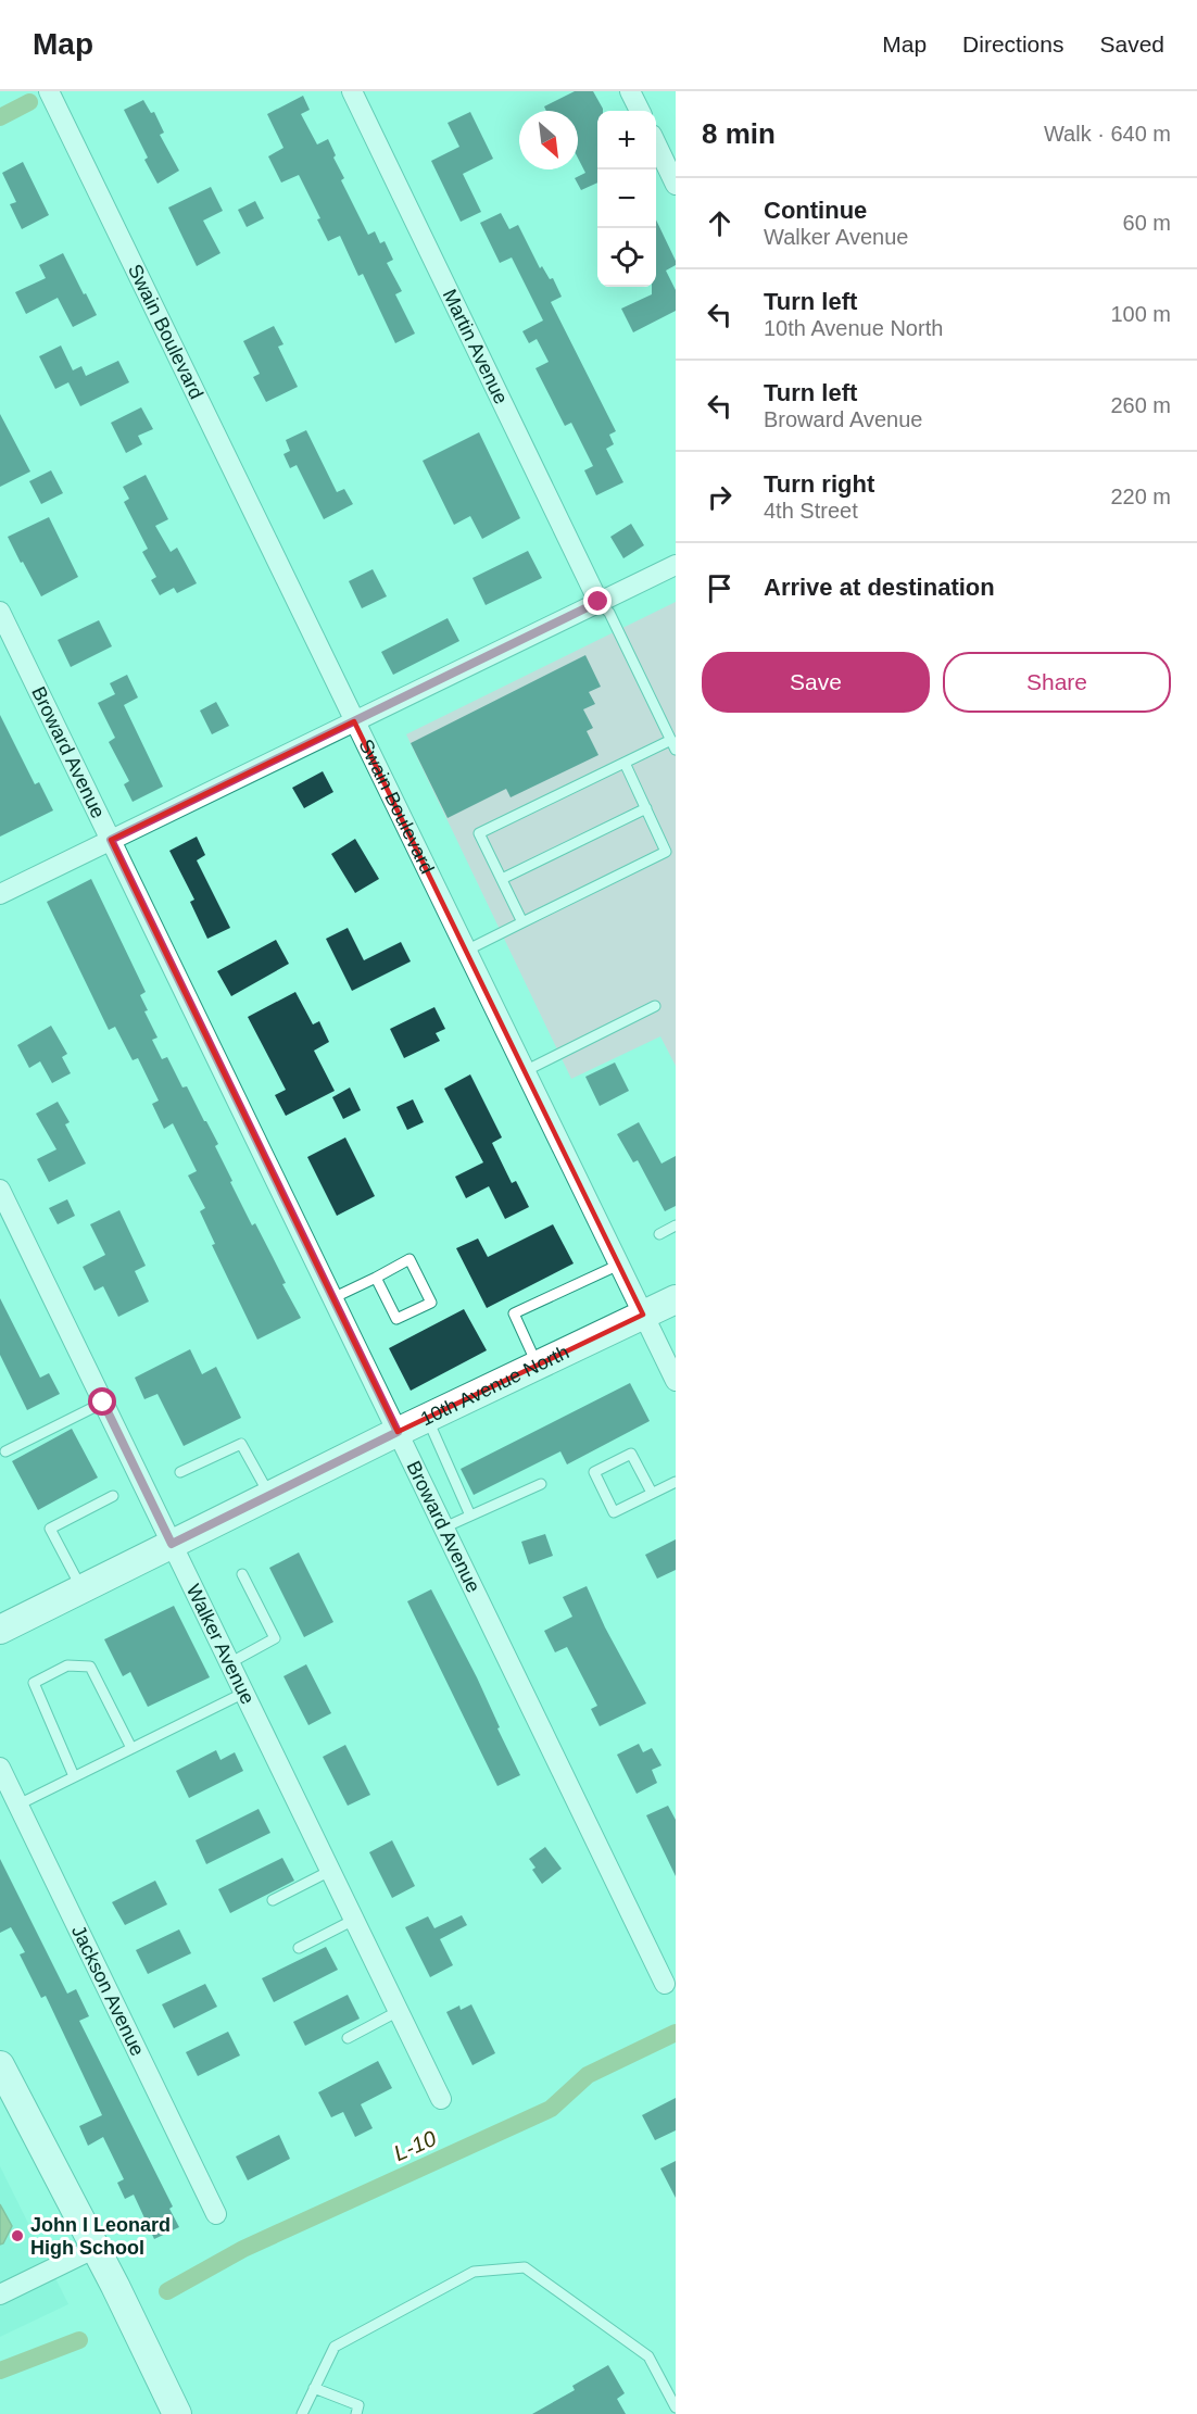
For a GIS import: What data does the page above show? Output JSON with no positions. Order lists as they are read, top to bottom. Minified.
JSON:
{"streets":{"street":["Swain Boulevard","Martin Avenue","Broward Avenue","10th Avenue North","Walker Avenue","Jackson Avenue"]},"crossings":[["Swain Boulevard","10th Avenue North"],["Broward Avenue","10th Avenue North"],["10th Avenue North","Walker Avenue"]],"water":["L-10"],"places":["John I Leonard High School"],"north":"bottom right","page":{"header":"Map","nav":["Map","Directions","Saved"],"heading":["8 min","Walk · 640 m"],"map_buttons":["+","−"],"list":[["Continue","Walker Avenue","60 m"],["Turn left","10th Avenue North","100 m"],["Turn left","Broward Avenue","260 m"],["Turn right","4th Street","220 m"],"Arrive at destination"],"buttons":["Save","Share"]}}
